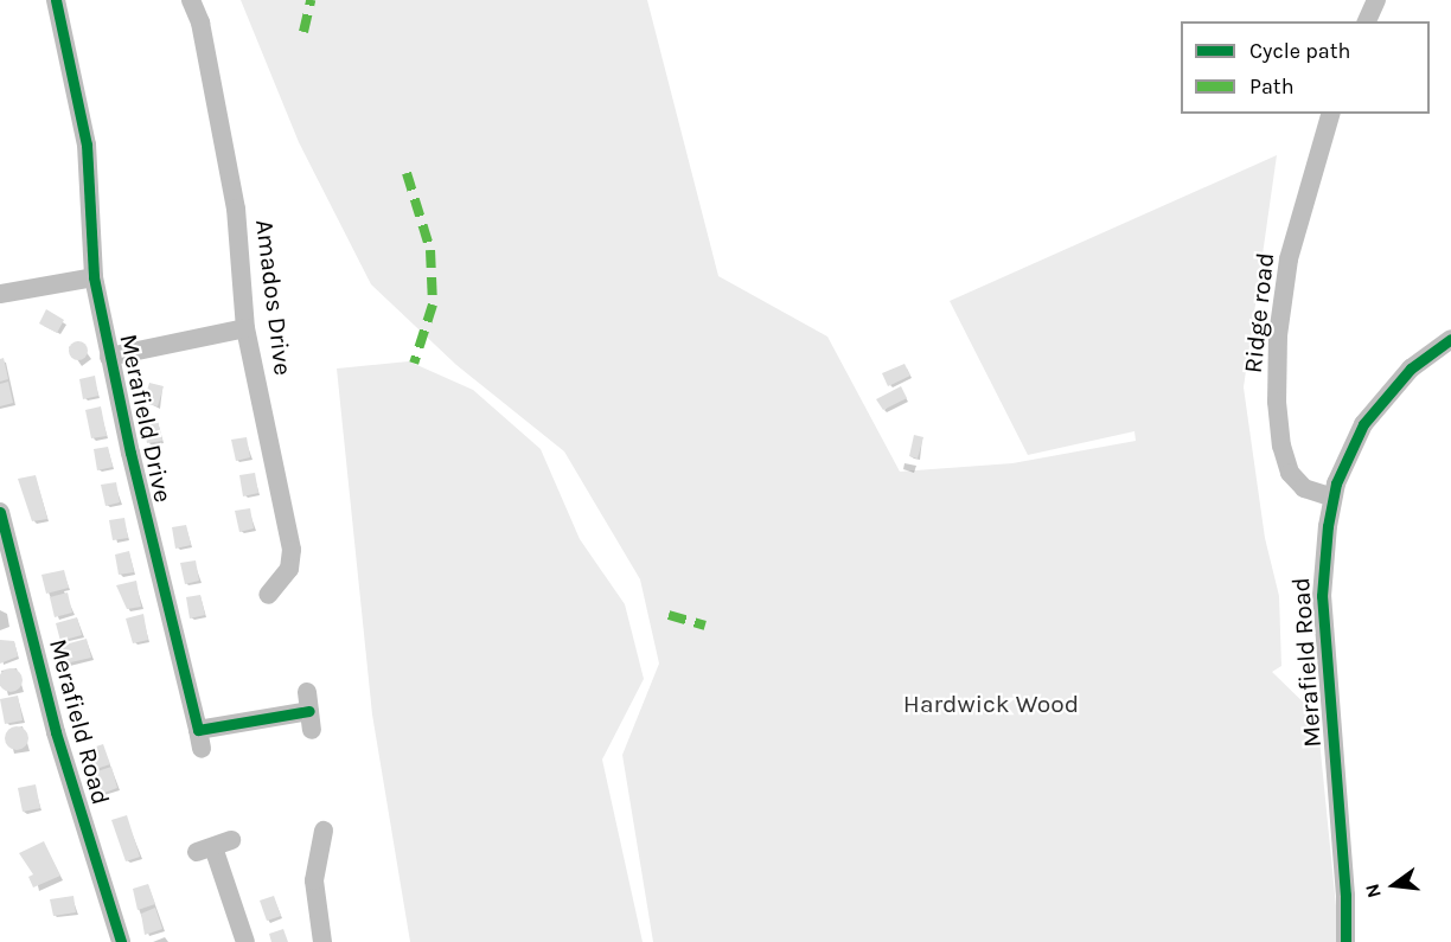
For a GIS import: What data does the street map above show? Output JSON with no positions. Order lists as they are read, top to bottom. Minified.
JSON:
{"streets":{"street":["Amados Drive","Ridge road","Merafield Drive","Merafield Road"]},"crossings":[["Ridge road","Merafield Road"]],"parks":["Hardwick Wood"],"legend":["Cycle path","Path"],"north":"left"}
